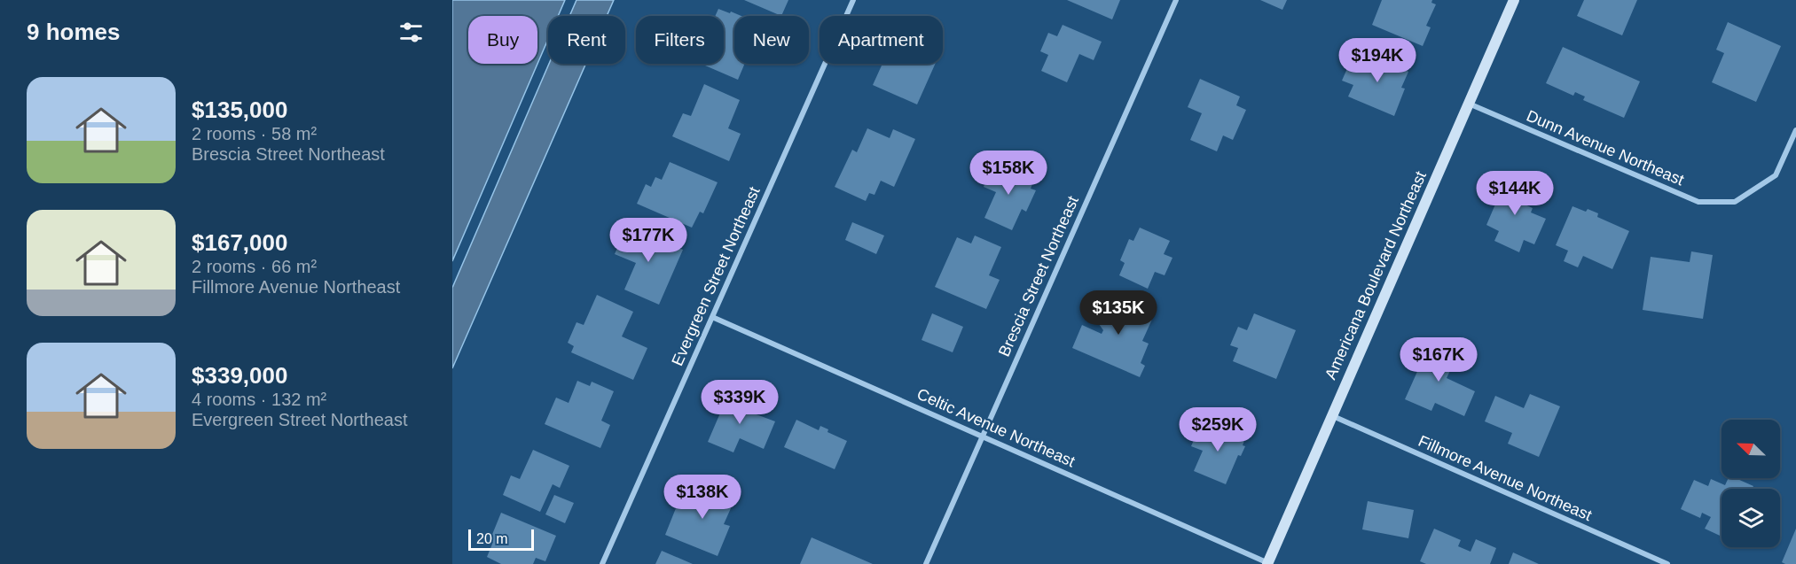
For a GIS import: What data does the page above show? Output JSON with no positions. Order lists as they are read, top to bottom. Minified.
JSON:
{"streets":{"street":["Dunn Avenue Northeast","Americana Boulevard Northeast","Evergreen Street Northeast","Brescia Street Northeast","Celtic Avenue Northeast","Fillmore Avenue Northeast"]},"crossings":[["Dunn Avenue Northeast","Americana Boulevard Northeast"],["Americana Boulevard Northeast","Celtic Avenue Northeast"],["Americana Boulevard Northeast","Fillmore Avenue Northeast"],["Evergreen Street Northeast","Celtic Avenue Northeast"],["Brescia Street Northeast","Celtic Avenue Northeast"]],"scale_bar":"20 m","north":"top left","page":{"heading":"9 homes","chip":["Buy","Rent","Filters","New","Apartment"],"price":["$194K","$158K","$144K","$177K","$135K","$167K","$339K","$259K","$138K"],"list":[{"name":"$135,000","note":"2 rooms · 58 m² · Brescia Street Northeast"},{"name":"$167,000","note":"2 rooms · 66 m² · Fillmore Avenue Northeast"},{"name":"$339,000","note":"4 rooms · 132 m² · Evergreen Street Northeast"}],"scale":"20 m"}}
